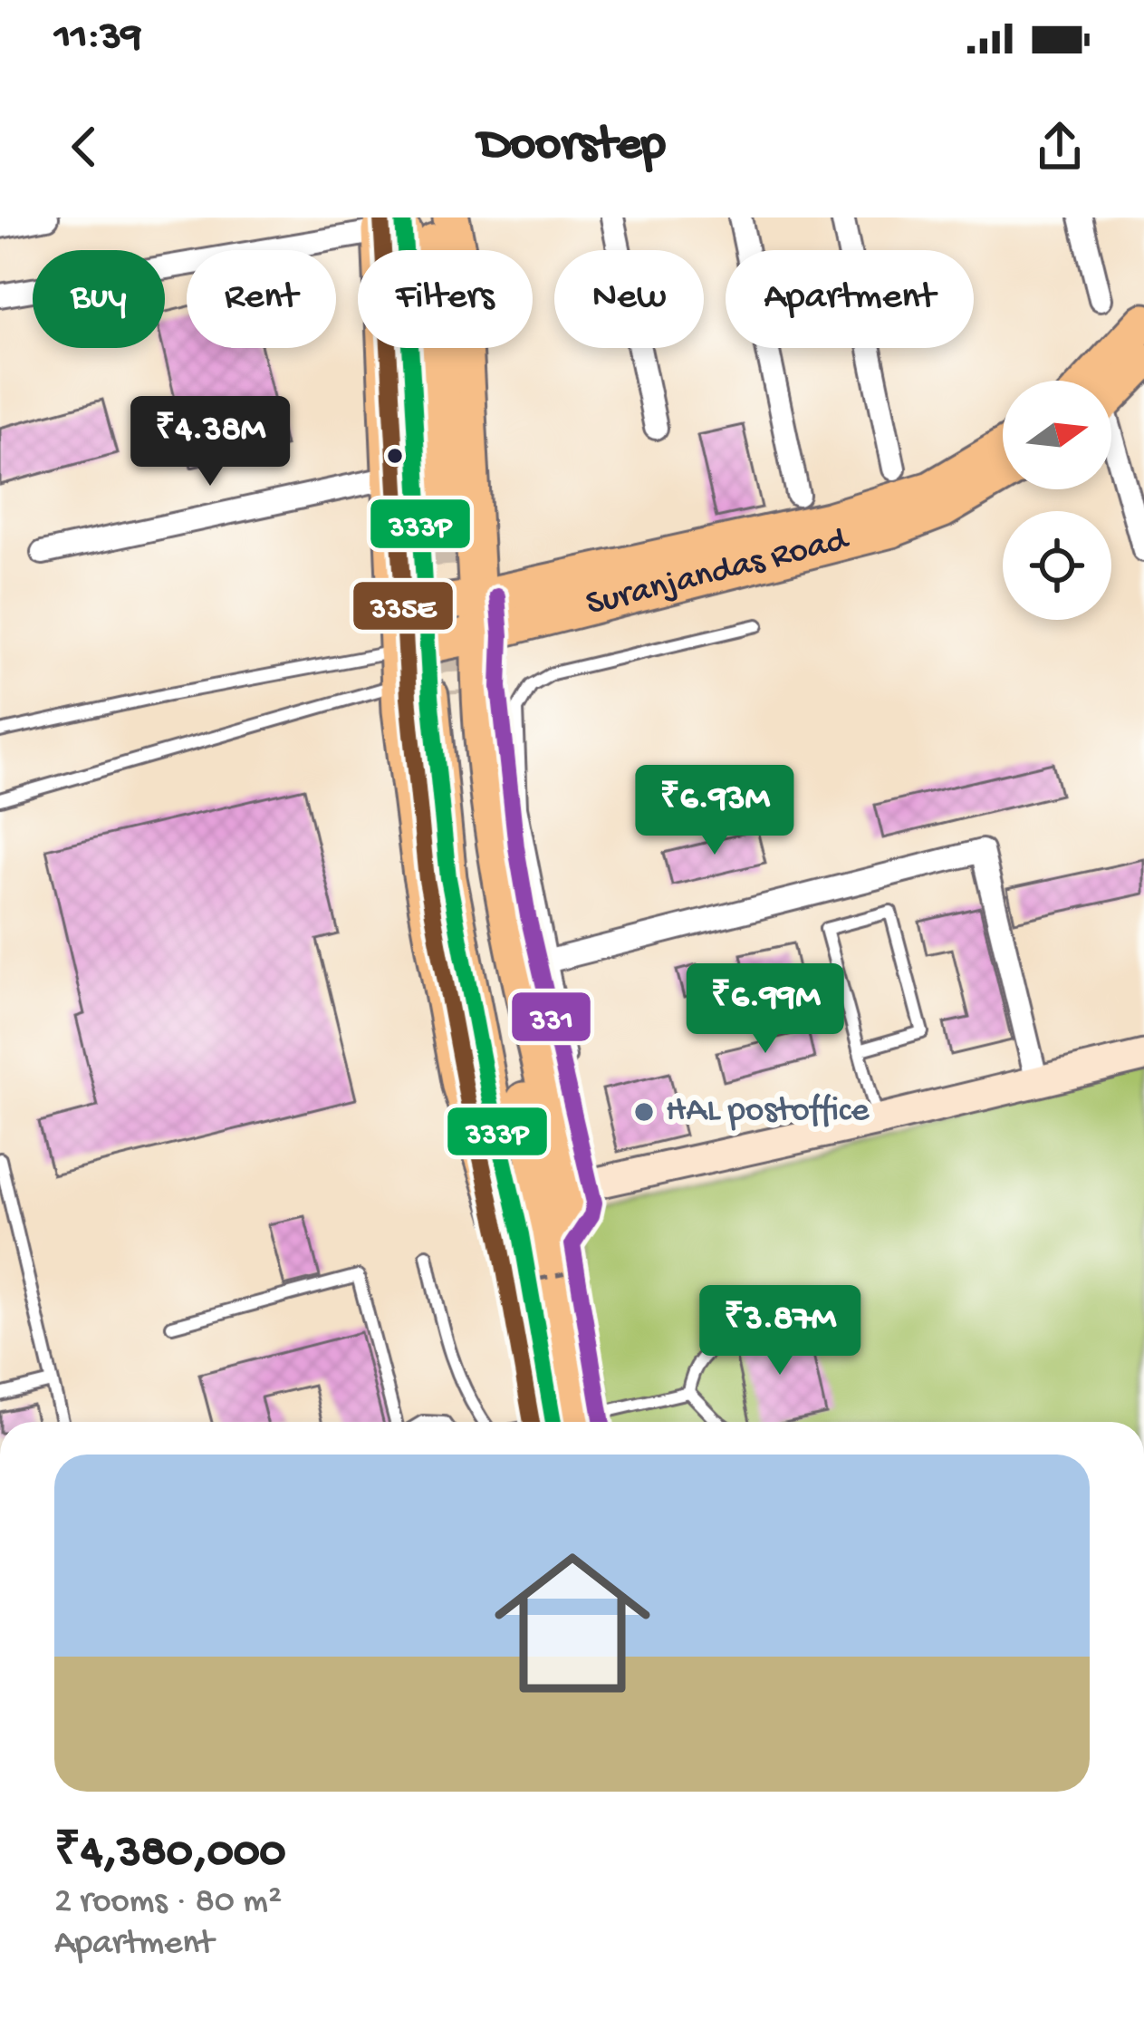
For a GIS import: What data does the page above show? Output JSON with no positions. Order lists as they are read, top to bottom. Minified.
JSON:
{"streets":{"main road":["Suranjandas Road"]},"places":["HAL postoffice"],"lines":["transit line 333P","transit line 335E","transit line 331"],"north":"right","page":{"status":"11:39","header":"Doorstep","chip":["Buy","Rent","Filters","New","Apartment"],"price":["₹4.38M","₹6.93M","₹6.99M","₹3.87M"],"list":[{"name":"₹4,380,000","note":"2 rooms · 80 m² · Apartment"}]}}
